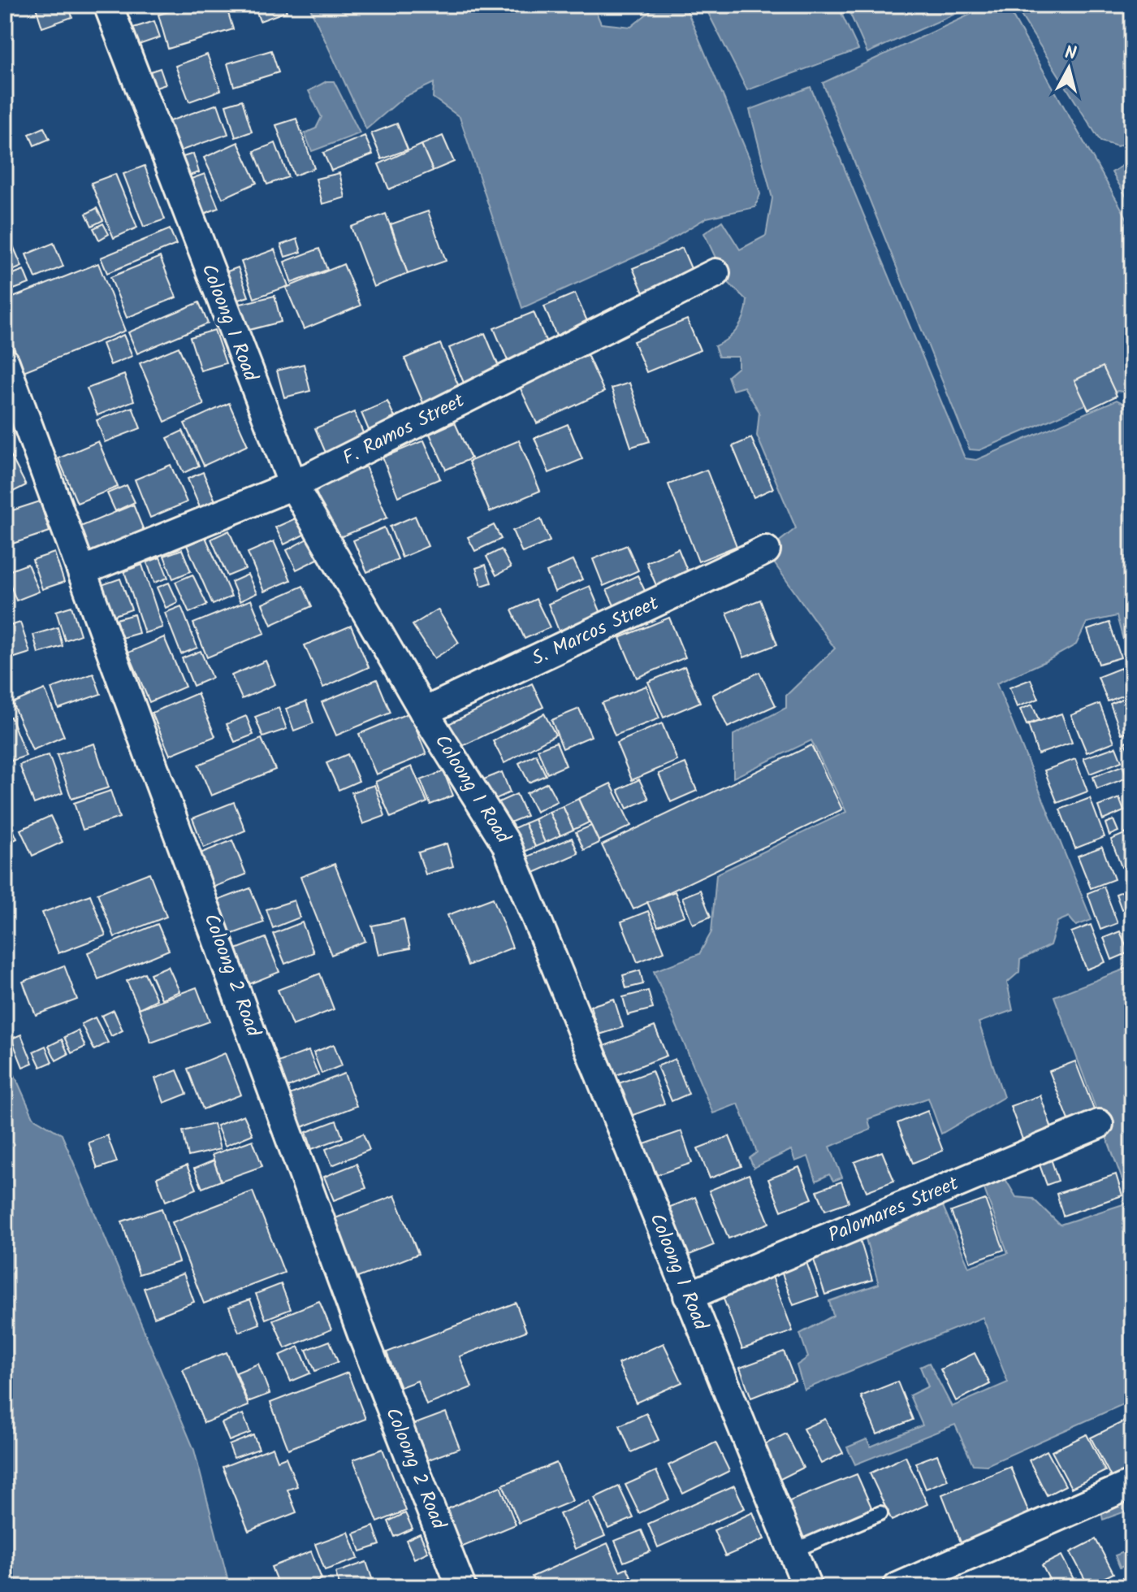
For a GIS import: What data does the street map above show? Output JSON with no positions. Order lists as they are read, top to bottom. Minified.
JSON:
{"streets":{"street":["Coloong 1 Road","F. Ramos Street","S. Marcos Street","Coloong 2 Road","Palomares Street"]},"crossings":[["Coloong 1 Road","F. Ramos Street"],["Coloong 1 Road","S. Marcos Street"],["Coloong 1 Road","Palomares Street"],["F. Ramos Street","Coloong 2 Road"]],"north":"top"}
